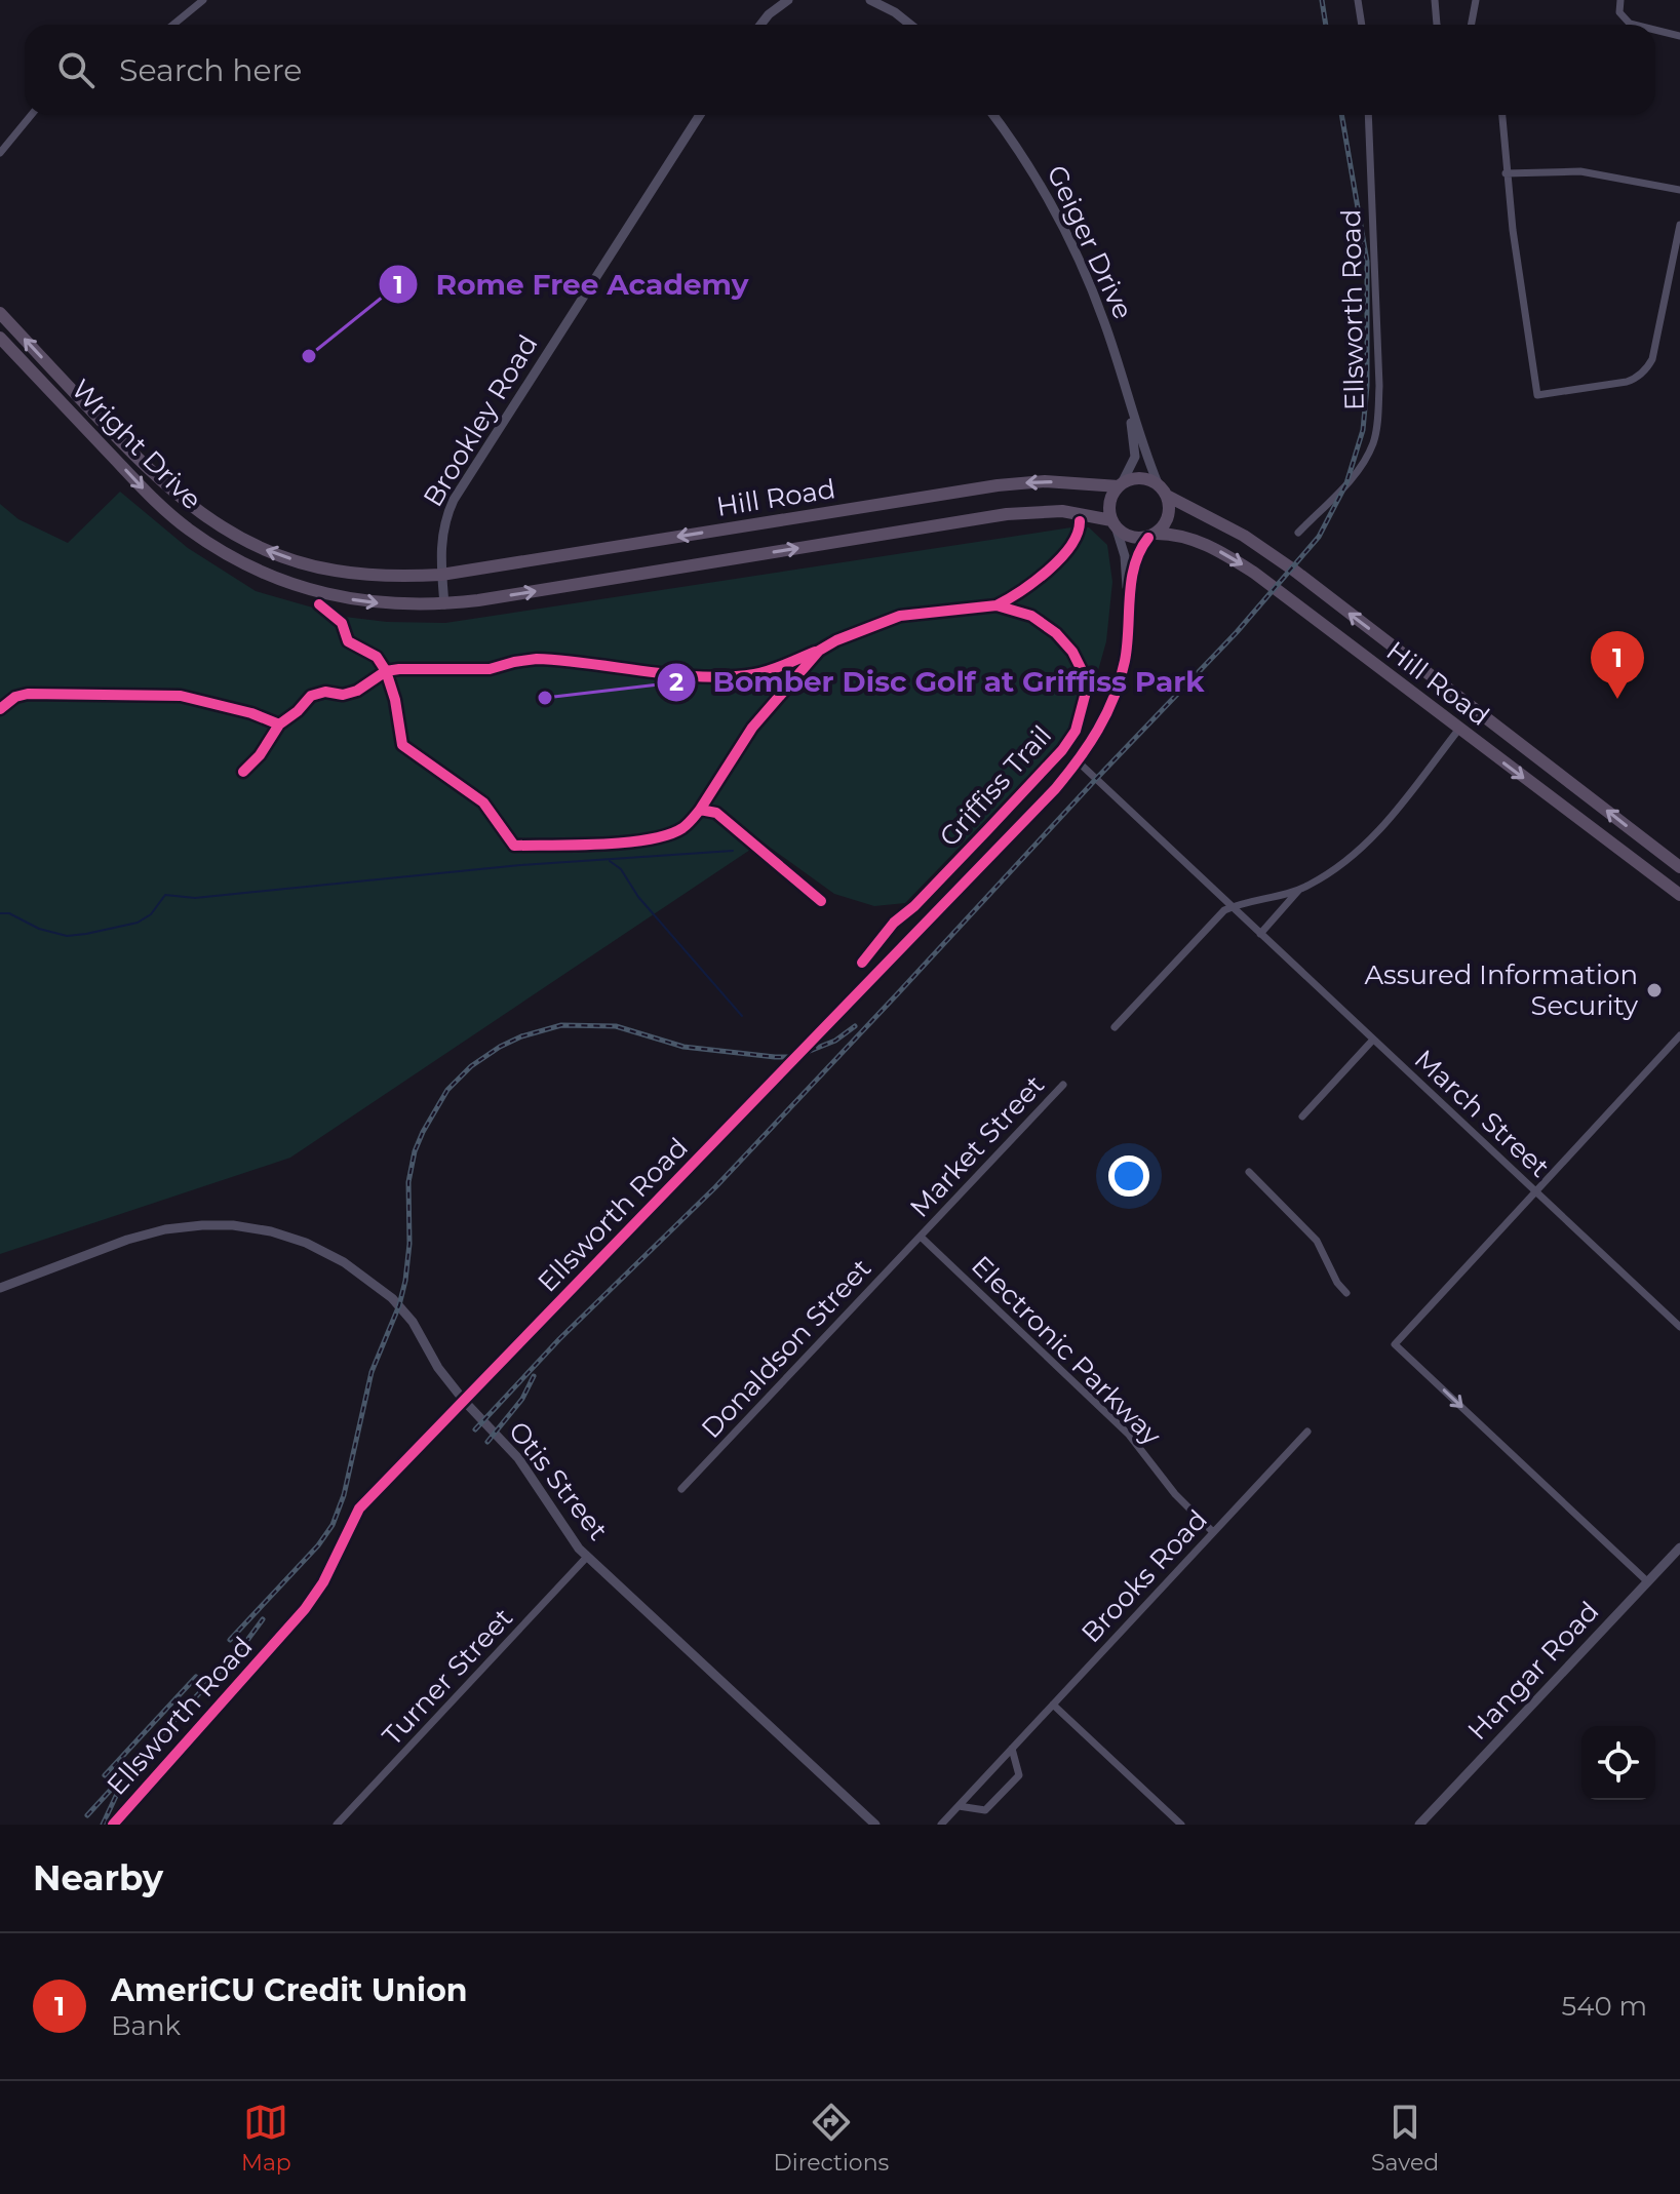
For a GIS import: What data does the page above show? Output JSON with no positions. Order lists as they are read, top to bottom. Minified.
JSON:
{"streets":{"main road":["Wright Drive","Hill Road"],"street":["Geiger Drive","Ellsworth Road","Brookley Road","March Street","Market Street","Donaldson Street","Electronic Parkway","Otis Street","Brooks Road","Hangar Road","Turner Street"],"cycle path":["Griffiss Trail"]},"crossings":[["Geiger Drive","Ellsworth Road"],["Geiger Drive","Hill Road"],["Ellsworth Road","Hill Road"],["Ellsworth Road","March Street"],["Ellsworth Road","Otis Street"],["Brookley Road","Wright Drive"],["Brookley Road","Hill Road"],["Wright Drive","Hill Road"],["Market Street","Donaldson Street"],["Market Street","Electronic Parkway"],["Donaldson Street","Electronic Parkway"],["Electronic Parkway","Brooks Road"],["Otis Street","Turner Street"]],"places":["Rome Free Academy","Bomber Disc Golf at Griffiss Park","Assured Information Security"],"page":{"search":"Search here","pins":"1","heading":"Nearby","list":[{"mark":"1","name":"AmeriCU Credit Union","note":"Bank","value":"540 m"}],"nav":["Map","Directions","Saved"]}}
